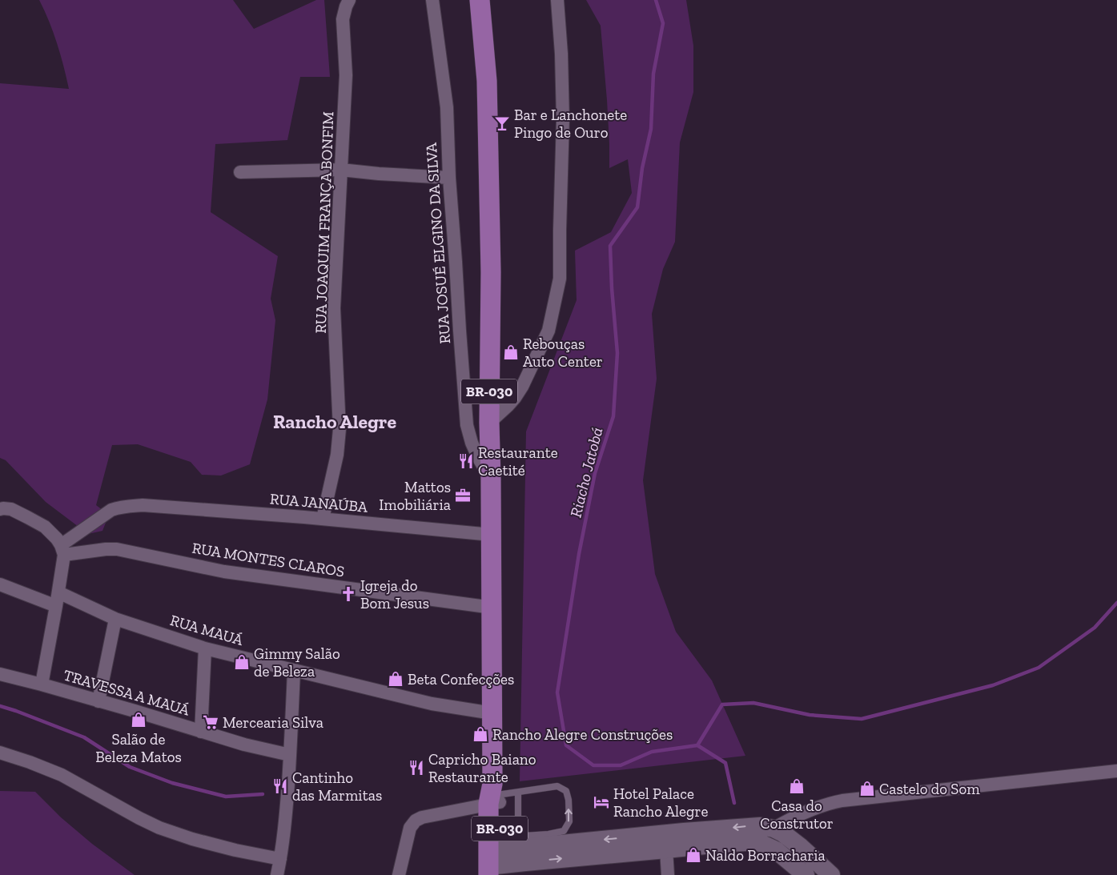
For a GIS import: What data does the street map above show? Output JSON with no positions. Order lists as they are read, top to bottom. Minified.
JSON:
{"streets":{"main road":["BR-030"],"street":["RUA JOAQUIM FRANÇA BONFIM","RUA JOSUÉ ELGINO DA SILVA","RUA JANAÚBA","RUA MONTES CLAROS","RUA MAUÁ","TRAVESSA A MAUÁ"]},"crossings":[["RUA JOAQUIM FRANÇA BONFIM","RUA JANAÚBA"],["RUA JOSUÉ ELGINO DA SILVA","BR-030"],["BR-030","RUA JANAÚBA"],["BR-030","RUA MONTES CLAROS"],["BR-030","RUA MAUÁ"],["RUA JANAÚBA","RUA MONTES CLAROS"]],"districts":["Rancho Alegre"],"water":["Riacho Jatobá"],"places":{"bar":["Bar e Lanchonete Pingo de Ouro"],"shop":["Rebouças Auto Center","Gimmy Salão de Beleza","Beta Confecções","Salão de Beleza Matos","Rancho Alegre Construções","Casa do Construtor","Castelo do Som","Naldo Borracharia"],"restaurant":["Restaurante Caetité","Capricho Baiano Restaurante","Cantinho das Marmitas"],"office":["Mattos Imobiliária"],"church":["Igreja do Bom Jesus"],"supermarket":["Mercearia Silva"],"hotel":["Hotel Palace Rancho Alegre"]}}
